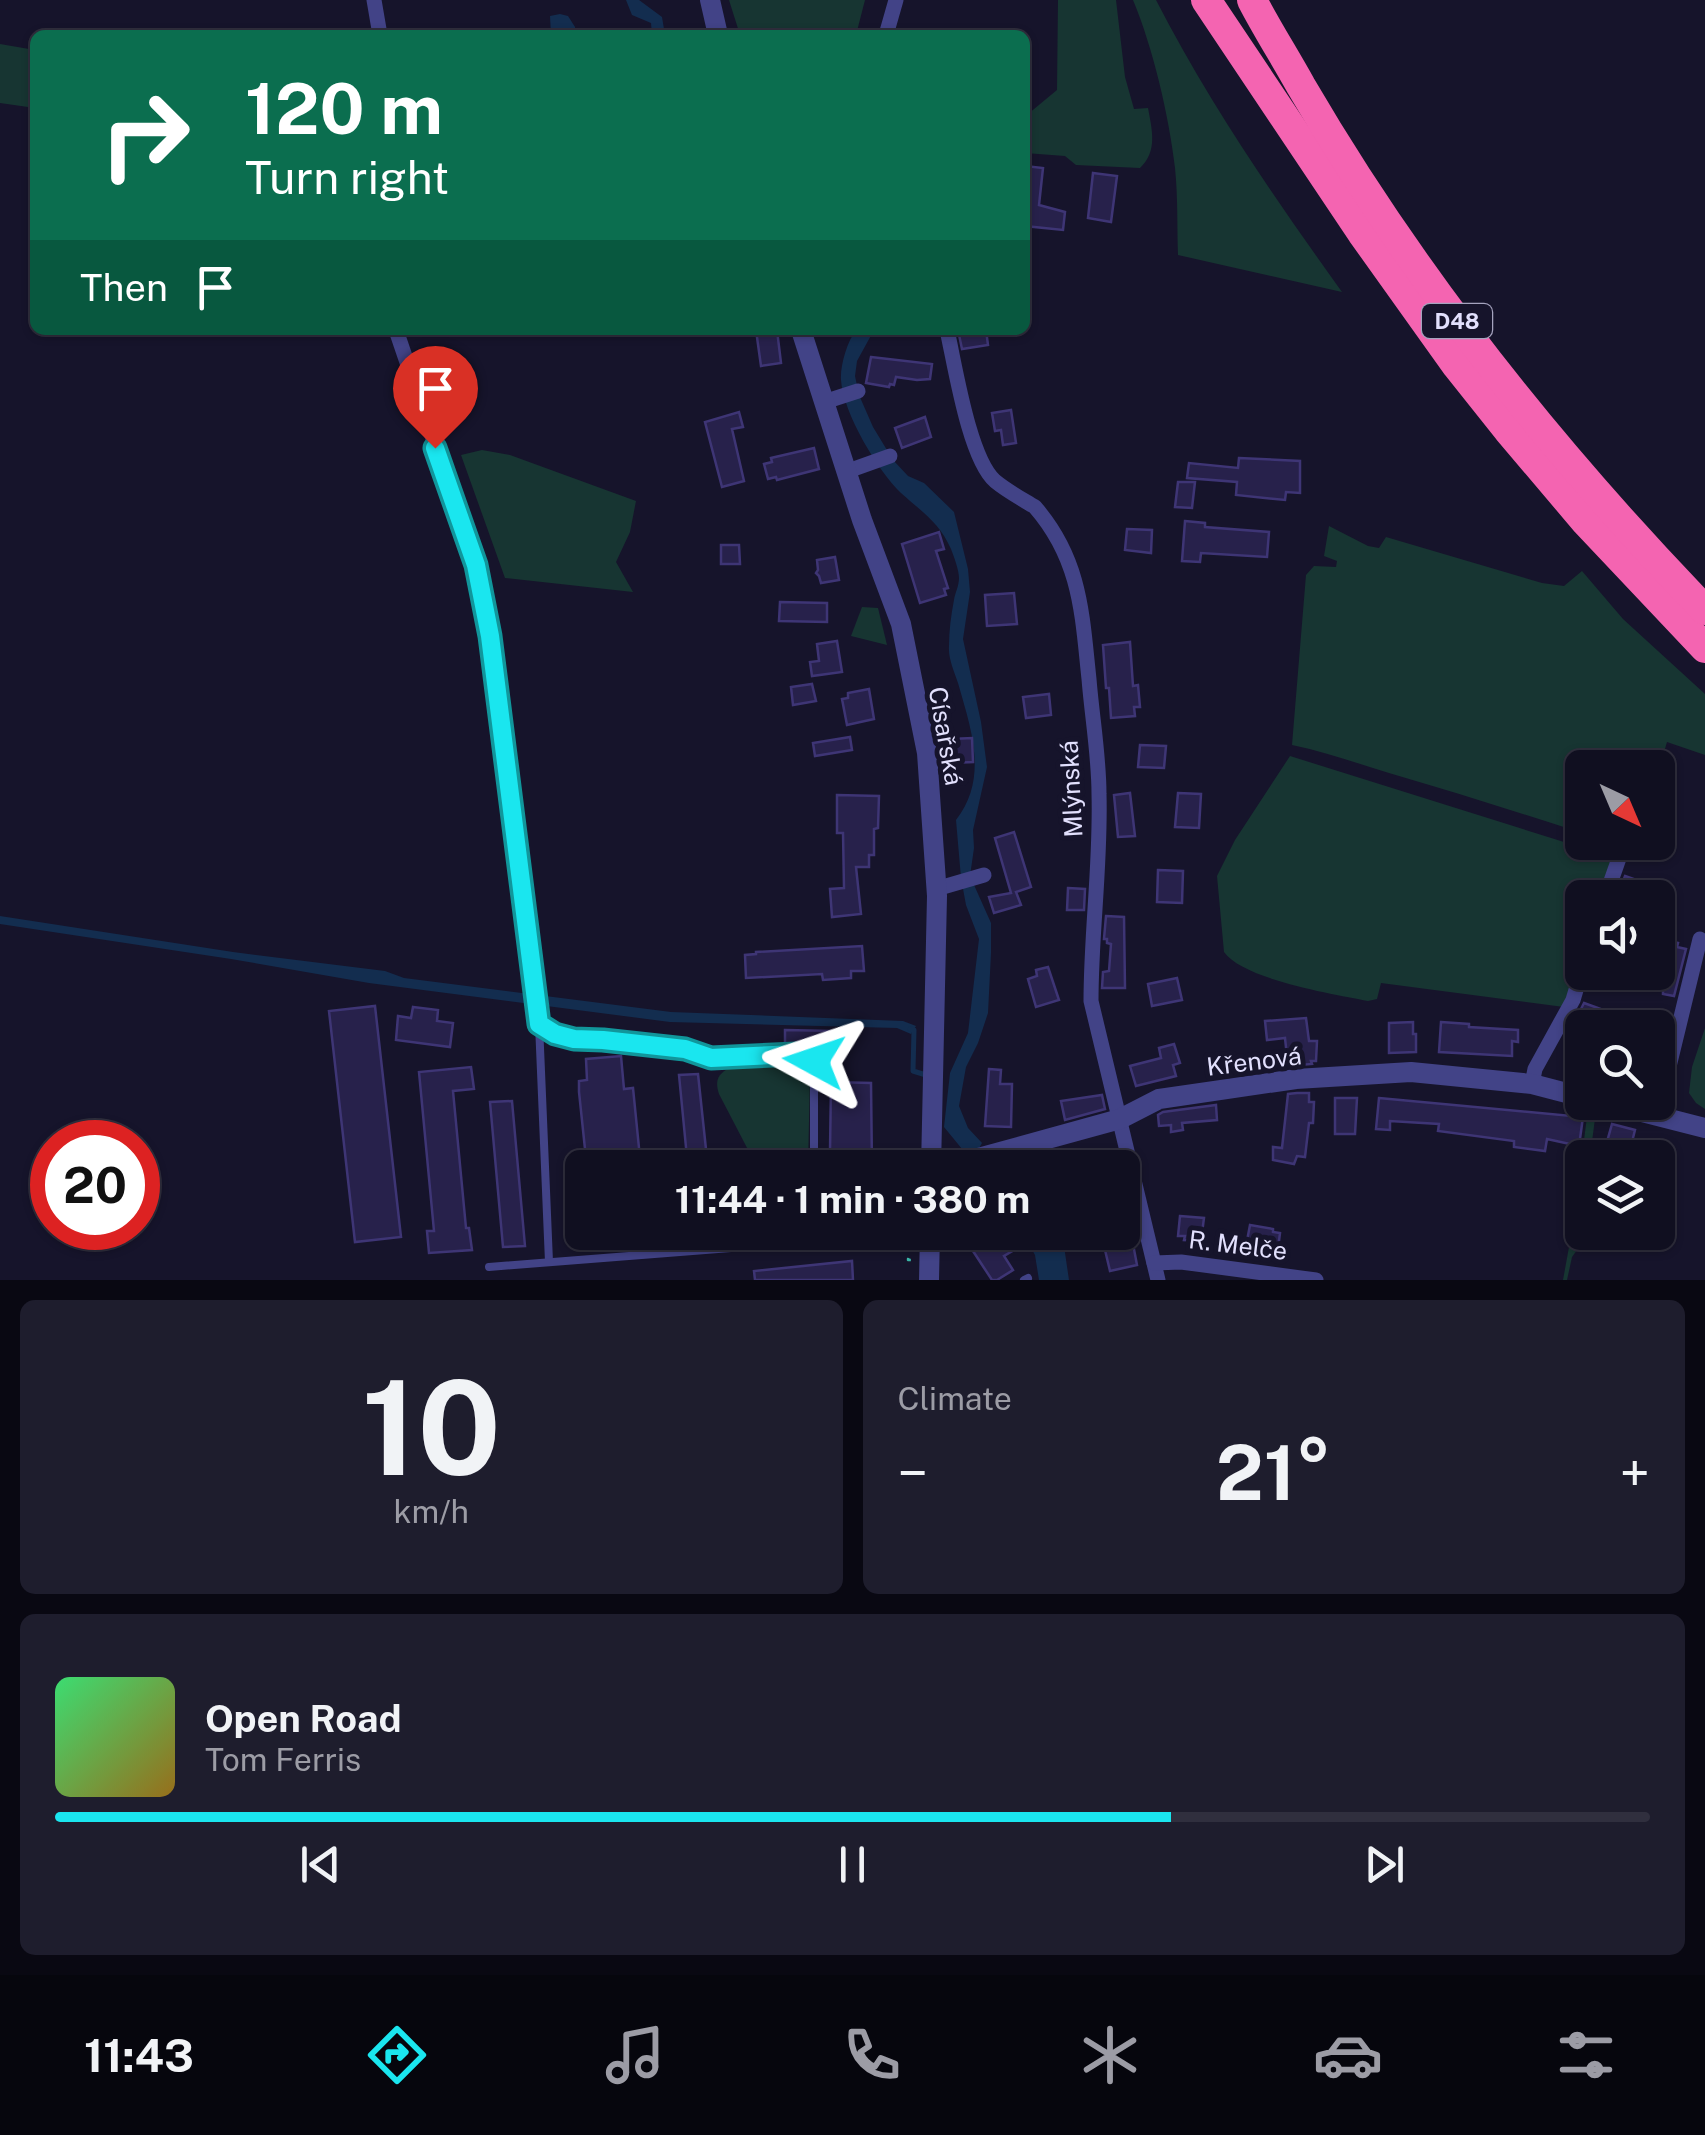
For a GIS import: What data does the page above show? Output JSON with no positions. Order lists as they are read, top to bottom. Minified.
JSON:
{"streets":{"highway":["D48"],"street":["Císařská","Mlýnská","Křenová","R. Melče"]},"crossings":[["Mlýnská","Křenová"],["Mlýnská","R. Melče"]],"north":"bottom right","page":{"turn":["120 m","Turn right"],"then":"Then","limit":"20","trip":"11:44 · 1 min · 380 m","tile":[["10","km/h"],"Climate"],"heat":["−","21°","+"],"song":["Open Road","Tom Ferris"],"tabs":"11:43"}}
